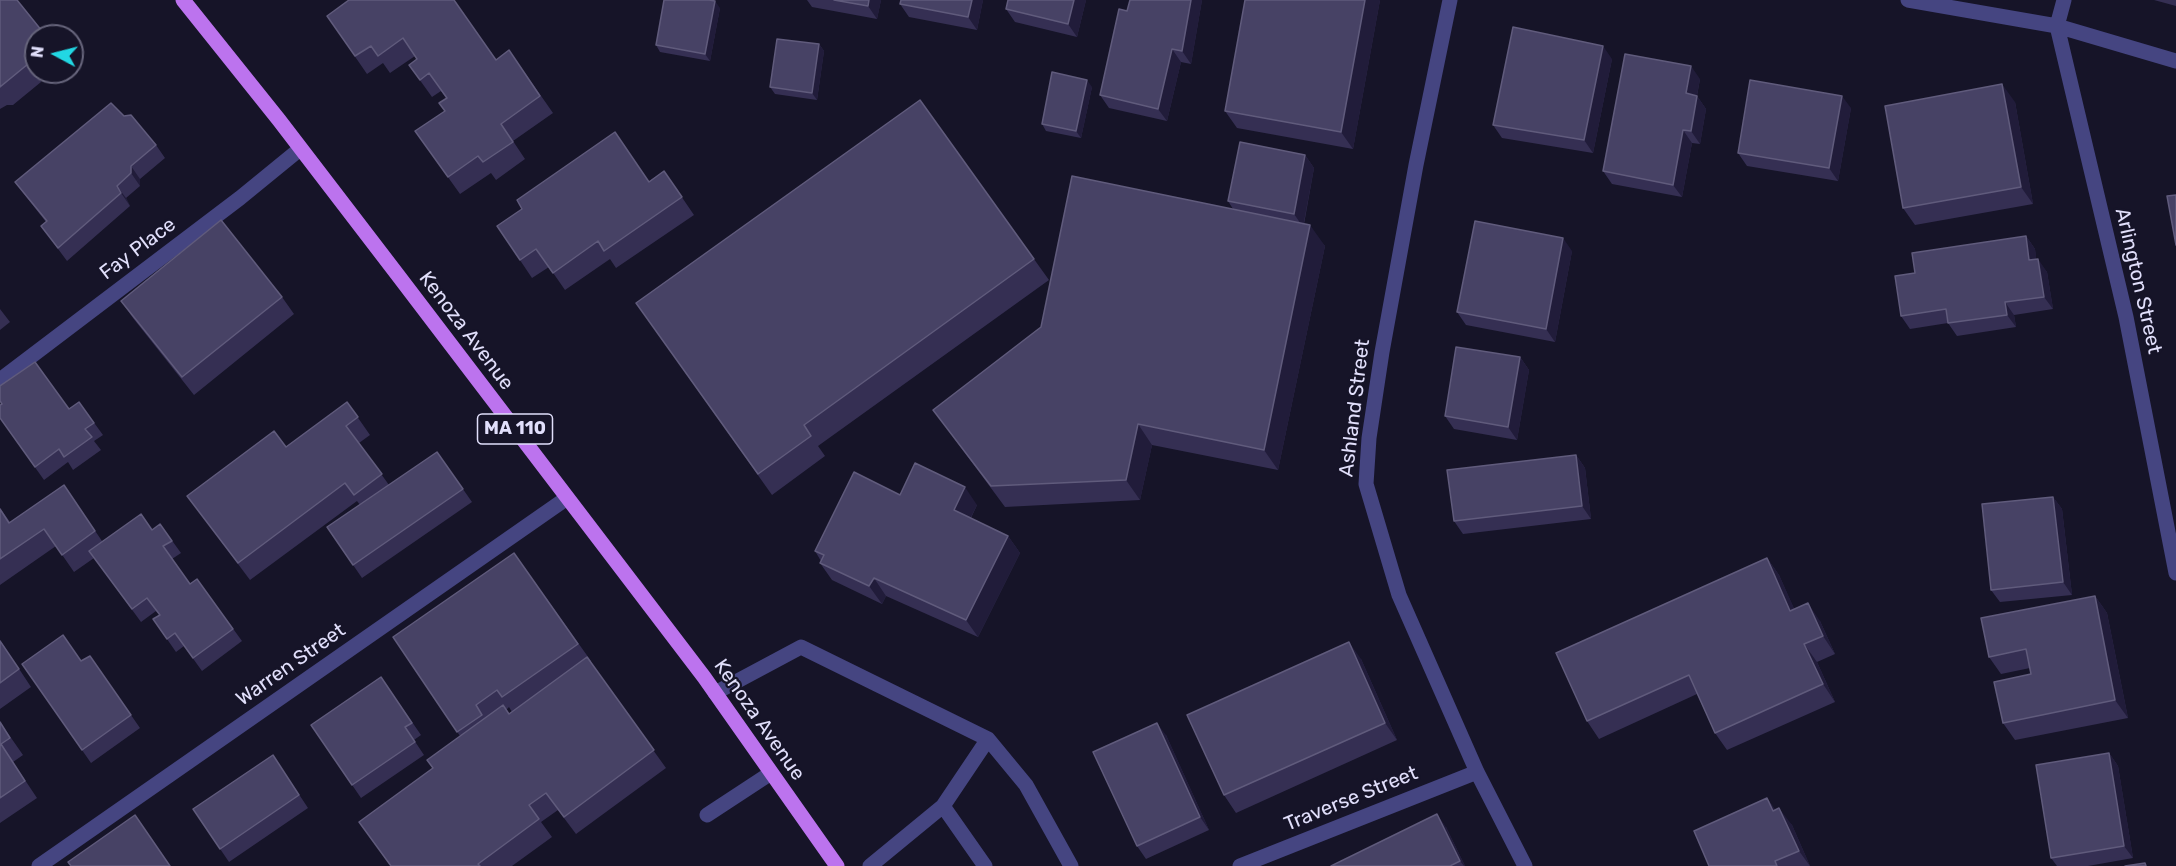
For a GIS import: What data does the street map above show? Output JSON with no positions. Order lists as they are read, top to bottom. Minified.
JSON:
{"streets":{"main road":["Kenoza Avenue","MA 110"],"street":["Fay Place","Arlington Street","Ashland Street","Warren Street","Traverse Street"]},"crossings":[["Fay Place","Kenoza Avenue"],["Kenoza Avenue","Warren Street"],["Ashland Street","Traverse Street"]],"north":"left"}
